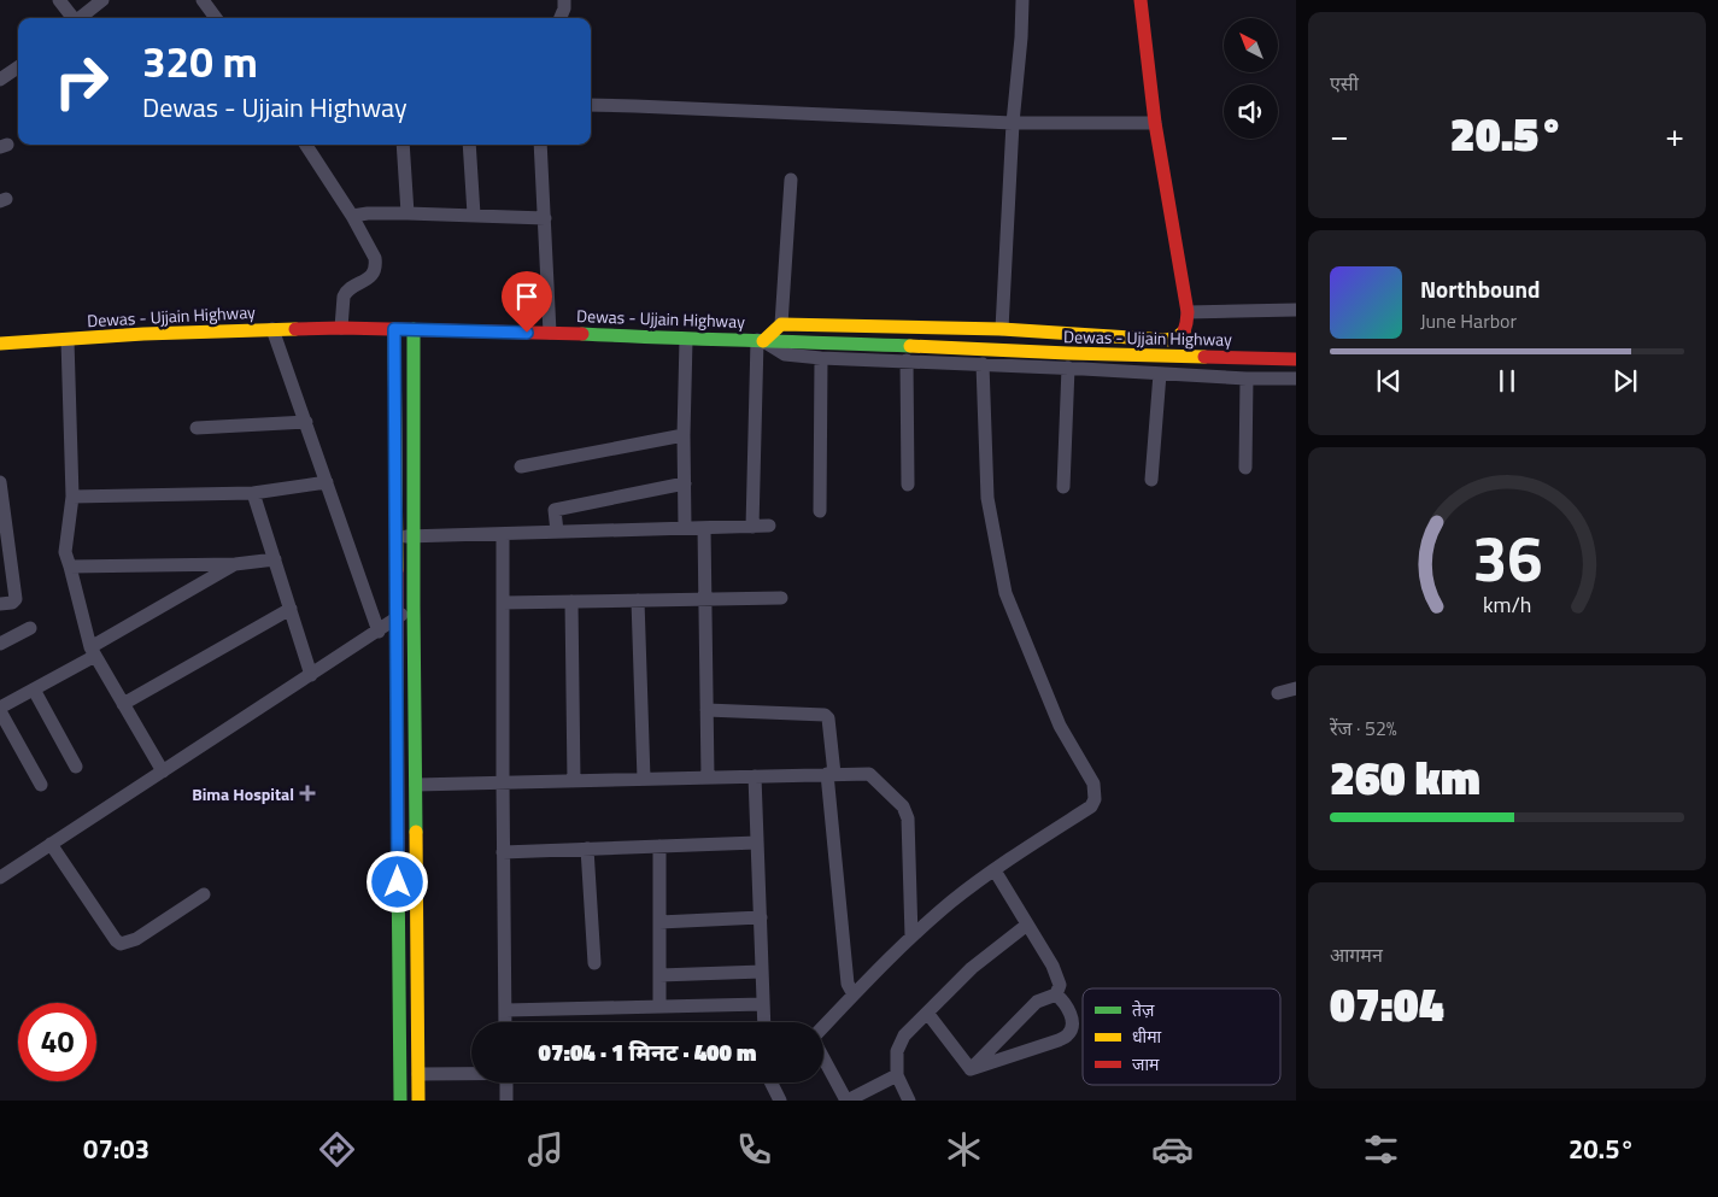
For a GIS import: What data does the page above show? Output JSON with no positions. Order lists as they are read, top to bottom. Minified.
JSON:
{"streets":{"street":["Dewas - Ujjain Highway"]},"places":{"health":["Bima Hospital"]},"legend":["तेज़","धीमा","जाम"],"north":"top left","page":{"tile":["एसी",["रेंज · 52%","260 km"],["आगमन","07:04"]],"turn":["320 m","Dewas - Ujjain Highway"],"heat":["−","20.5°","+"],"song":["Northbound","June Harbor"],"limit":"40","trip":"07:04 · 1 मिनट · 400 m","tabs":["07:03","20.5°"],"gauge":["36","km/h"]}}
